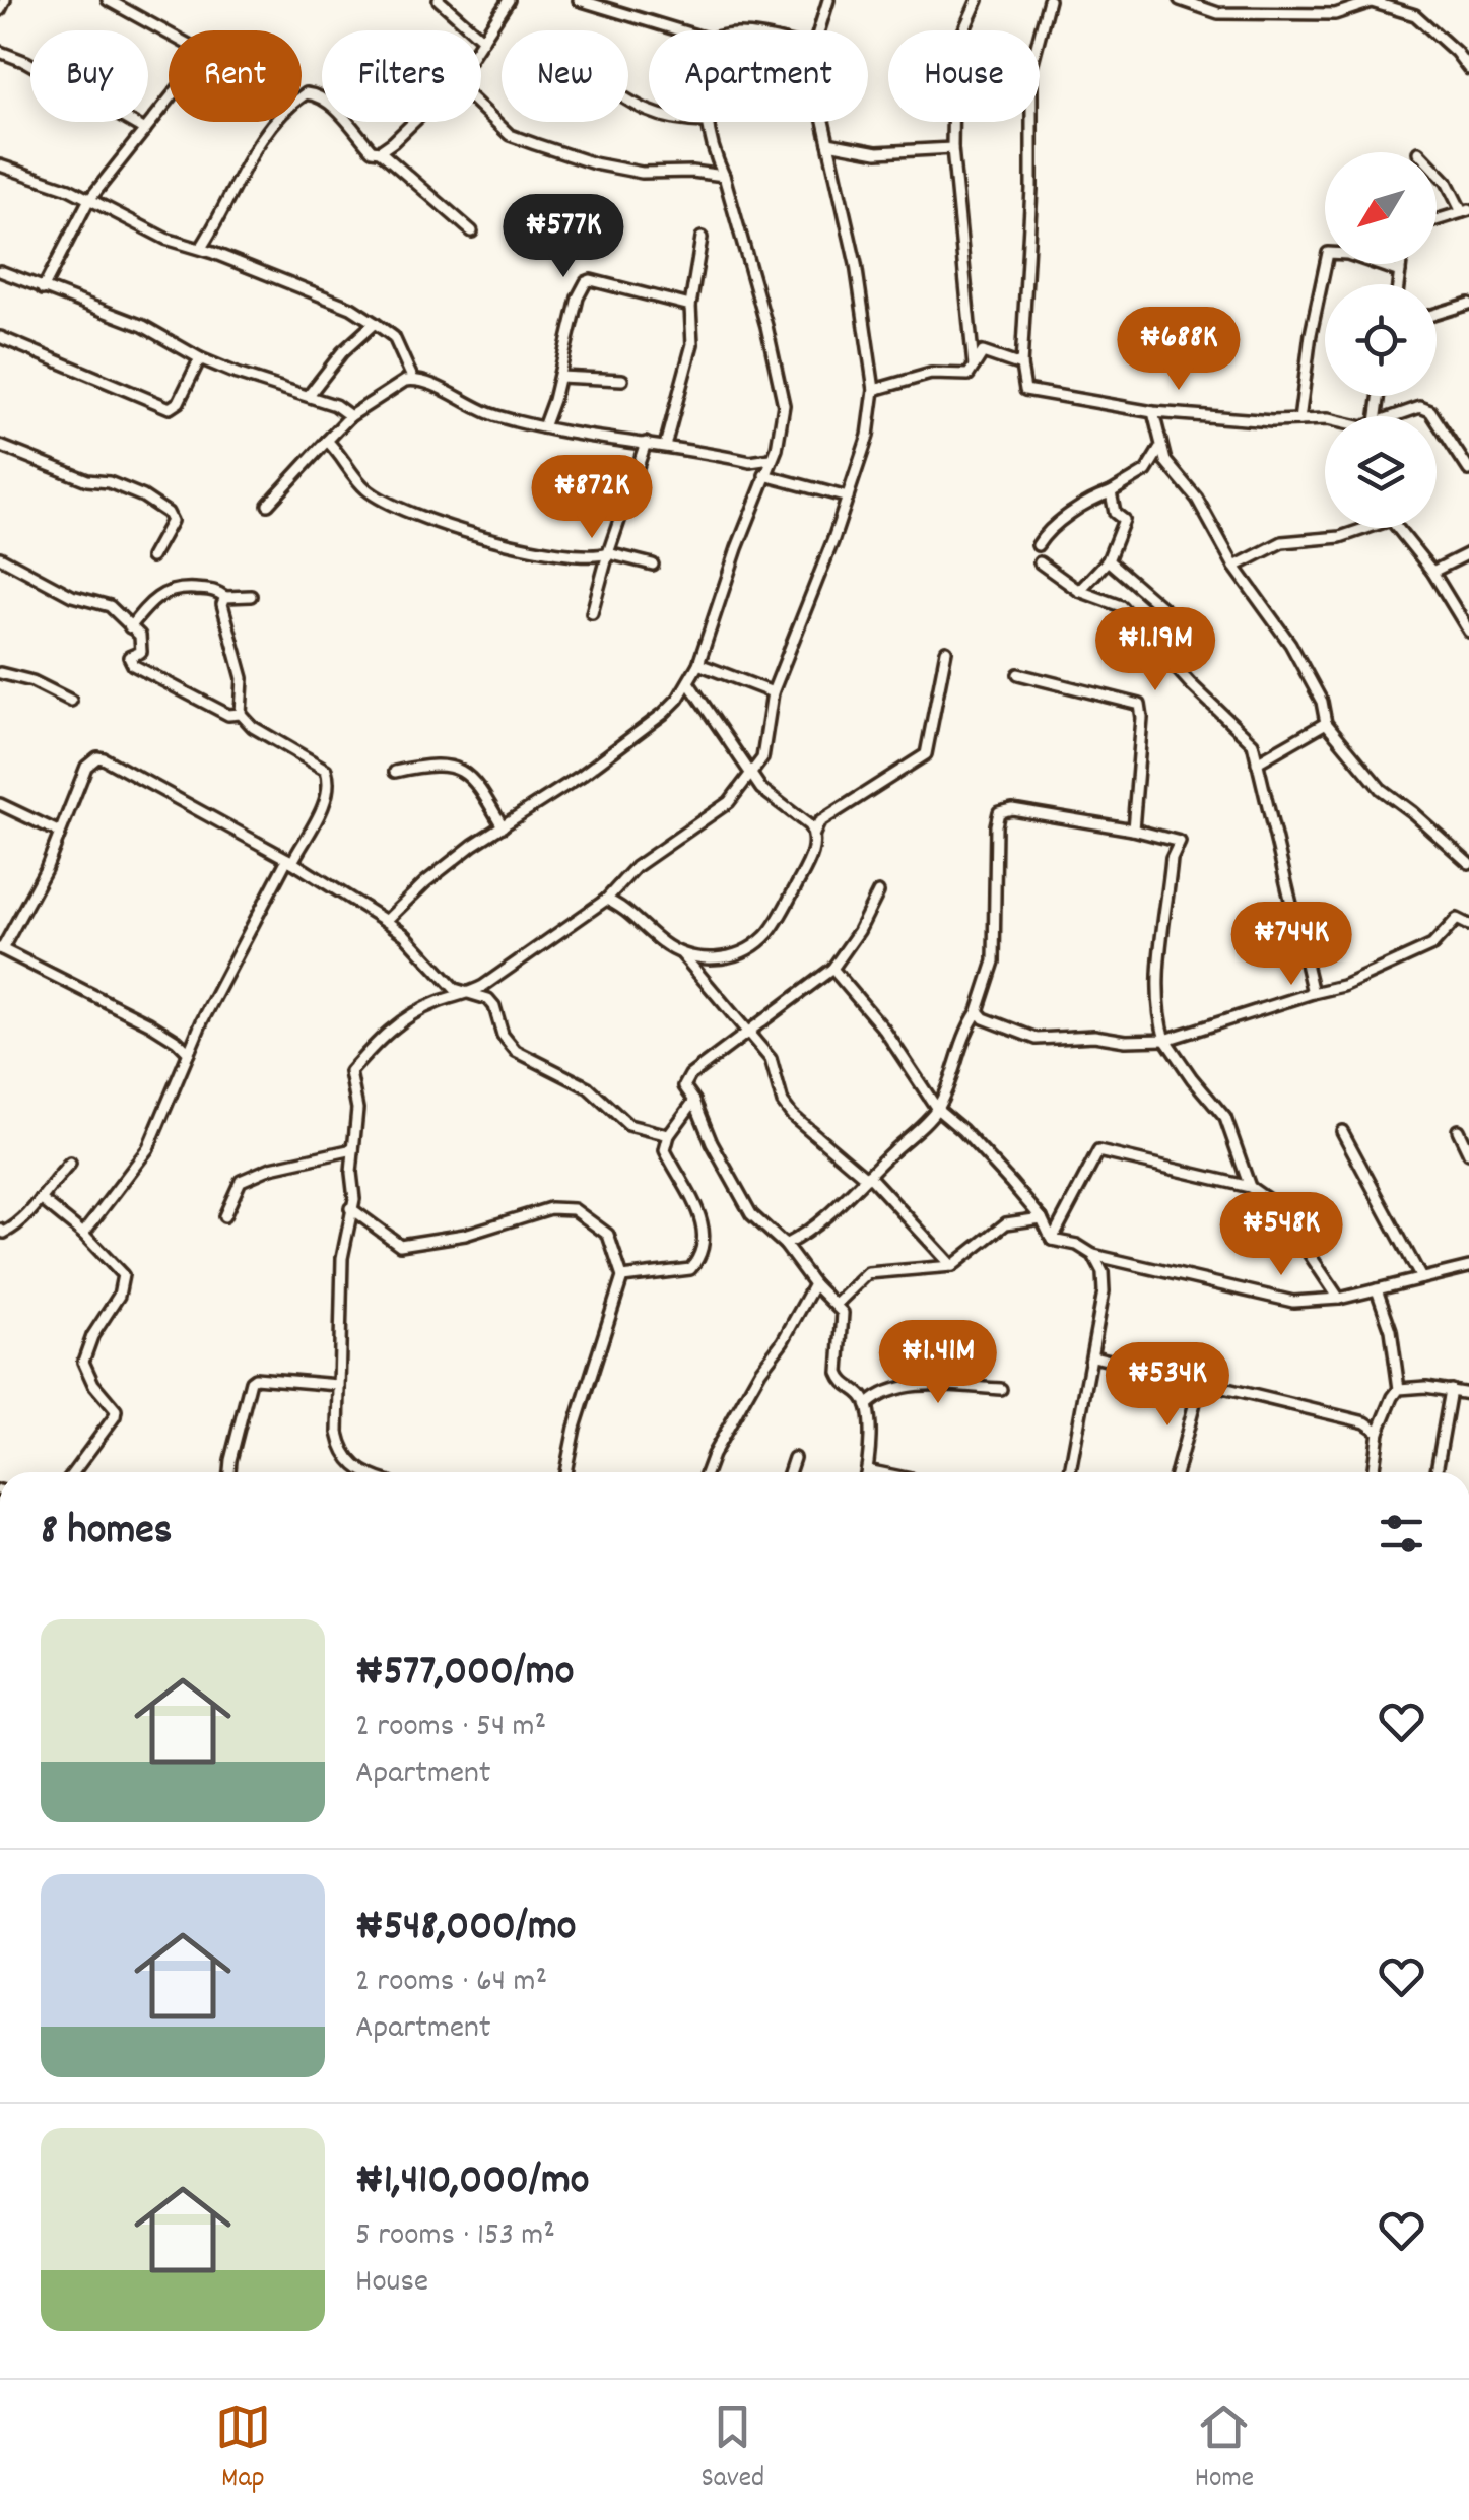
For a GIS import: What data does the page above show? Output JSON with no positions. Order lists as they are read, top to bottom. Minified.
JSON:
{"north":"bottom left","page":{"chip":["Buy","Rent","Filters","New","Apartment","House"],"price":["₦577K","₦688K","₦872K","₦1.19M","₦744K","₦548K","₦1.41M","₦534K"],"heading":"8 homes","list":[{"name":"₦577,000/mo","note":"2 rooms · 54 m² · Apartment"},{"name":"₦548,000/mo","note":"2 rooms · 64 m² · Apartment"},{"name":"₦1,410,000/mo","note":"5 rooms · 153 m² · House"}],"tabs":["Map","Saved","Home"]}}
